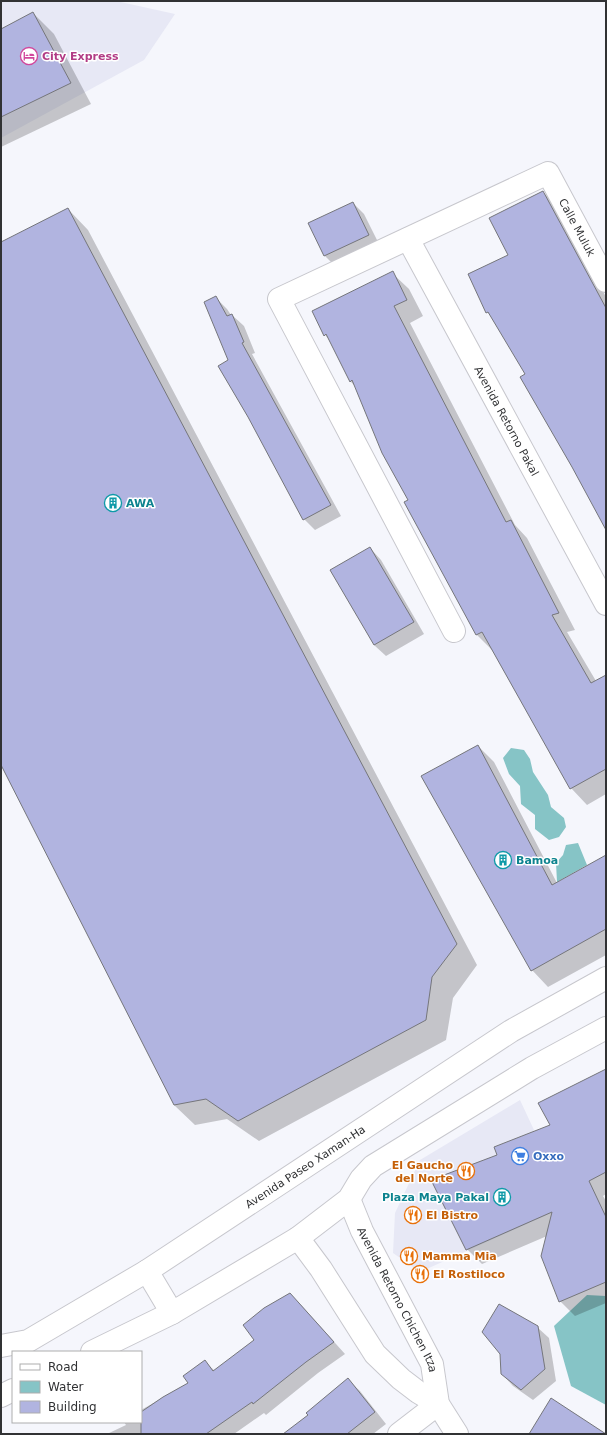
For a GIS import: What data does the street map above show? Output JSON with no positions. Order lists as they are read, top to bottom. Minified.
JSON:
{"streets":{"street":["Calle Muluk","Avenida Retorno Pakal","Avenida Paseo Xaman-Ha","Avenida Retorno Chichen Itza"]},"crossings":[["Calle Muluk","Avenida Retorno Pakal"]],"places":{"hotel":["City Express"],"building":["AWA","Bamoa","Plaza Maya Pakal"],"supermarket":["Oxxo"],"restaurant":["El Gaucho del Norte","El Bistro","Mamma Mia","El Rostiloco"]},"legend":["Road","Water","Building"]}
